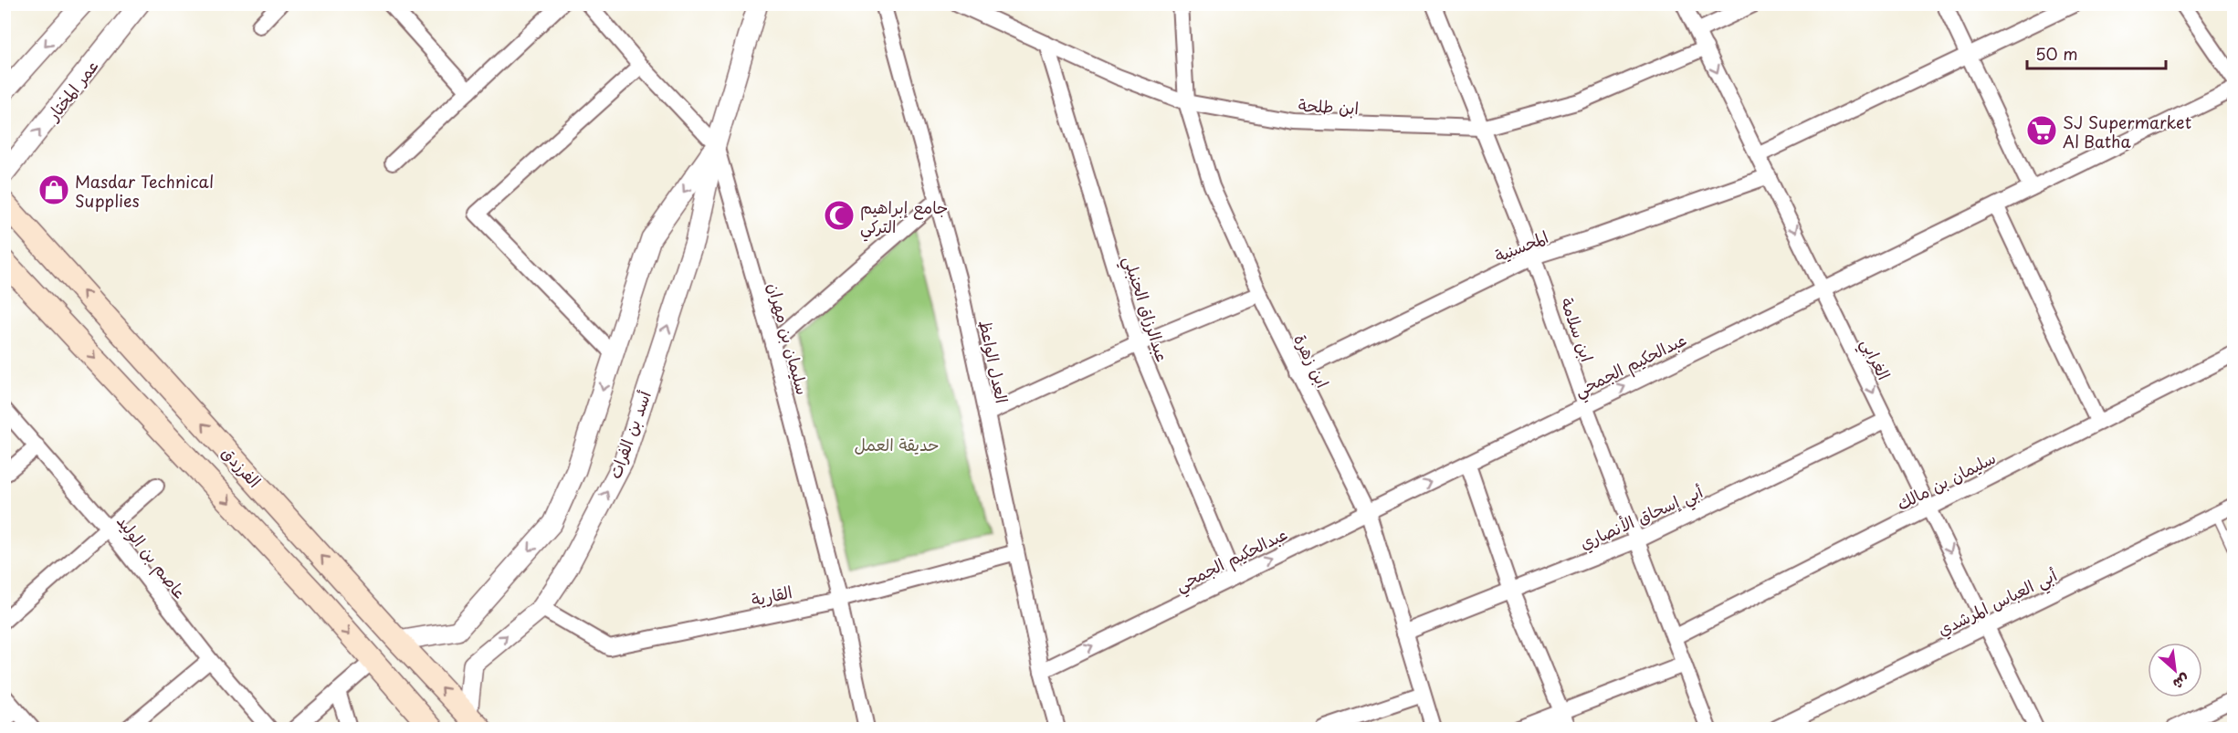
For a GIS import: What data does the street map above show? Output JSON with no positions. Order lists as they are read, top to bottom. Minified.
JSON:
{"streets":{"main road":["الفرزدق"],"street":["عمر المختار","ابن طلحة","المحسنية","عبدالرزاق الحنبلي","ابن سلامة","سليمان بن مهران","الغرابي","ابن زهرة","العدل الواعظ","عبدالحكيم الجمحي","أسد بن الفرات","سليمان بن مالك","أبي إسحاق الأنصاري","عاصم بن الوليد","القارية","أبي العباس المرشدي"]},"crossings":[["ابن طلحة","عبدالرزاق الحنبلي"],["ابن طلحة","ابن سلامة"],["ابن طلحة","الغرابي"],["ابن طلحة","ابن زهرة"],["المحسنية","ابن سلامة"],["المحسنية","الغرابي"],["المحسنية","ابن زهرة"],["عبدالرزاق الحنبلي","عبدالحكيم الجمحي"],["ابن سلامة","عبدالحكيم الجمحي"],["ابن سلامة","سليمان بن مالك"],["ابن سلامة","أبي إسحاق الأنصاري"],["سليمان بن مهران","أسد بن الفرات"],["سليمان بن مهران","القارية"],["الغرابي","عبدالحكيم الجمحي"],["الغرابي","سليمان بن مالك"],["الغرابي","أبي إسحاق الأنصاري"],["الغرابي","أبي العباس المرشدي"],["ابن زهرة","عبدالحكيم الجمحي"],["ابن زهرة","أبي إسحاق الأنصاري"],["العدل الواعظ","عبدالحكيم الجمحي"],["العدل الواعظ","القارية"],["أسد بن الفرات","الفرزدق"],["أسد بن الفرات","القارية"]],"one_way":["الغرابي","عبدالحكيم الجمحي"],"parks":["حديقة العمل"],"places":{"supermarket":["SJ Supermarket Al Batha"],"shop":["Masdar Technical Supplies"],"mosque":["جامع إبراهيم التركي"]},"scale_bar":"50 m","north":"bottom right"}
